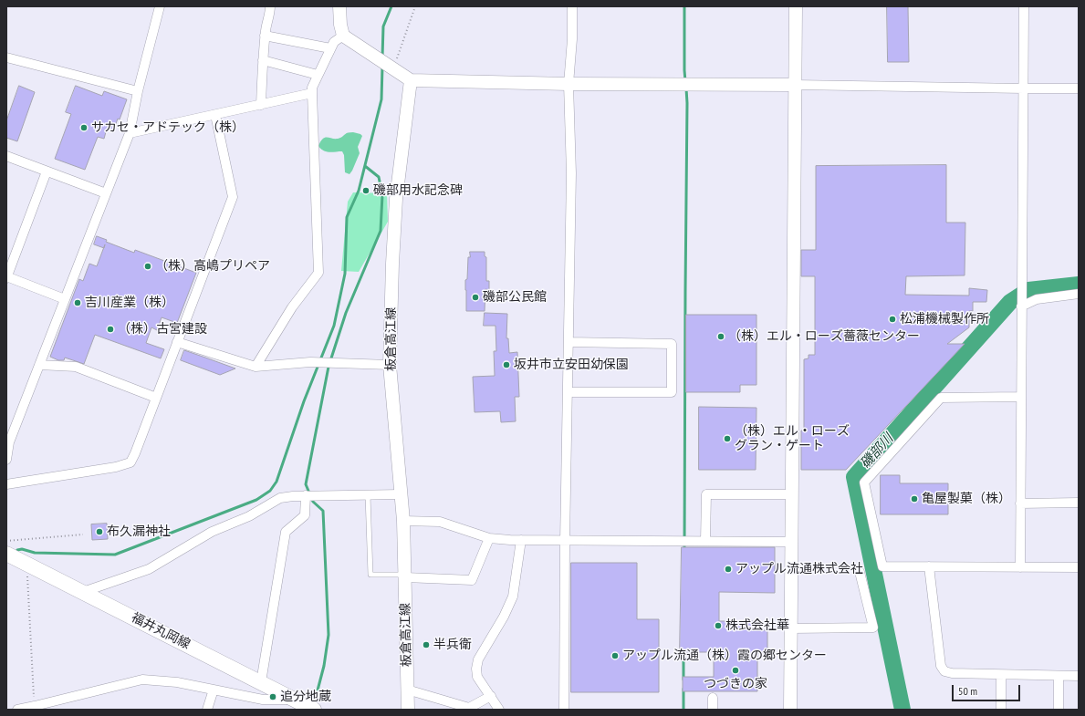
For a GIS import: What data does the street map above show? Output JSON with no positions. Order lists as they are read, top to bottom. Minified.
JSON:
{"streets":{"main road":["福井丸岡線"],"street":["板倉高江線"]},"water":["磯部川"],"places":["サカセ・アドテック（株）","磯部用水記念碑","（株）高嶋プリペア","磯部公民館","吉川産業（株）","松浦機械製作所","（株）古宮建設","（株）エル・ローズ薔薇センター","坂井市立安田幼保園","（株）エル・ローズ グラン・ゲート","亀屋製菓（株）","布久漏神社","アップル流通株式会社","株式会社華","半兵衛","アップル流通（株）霞の郷センター","つづきの家","追分地蔵"],"scale_bar":"50 m"}
